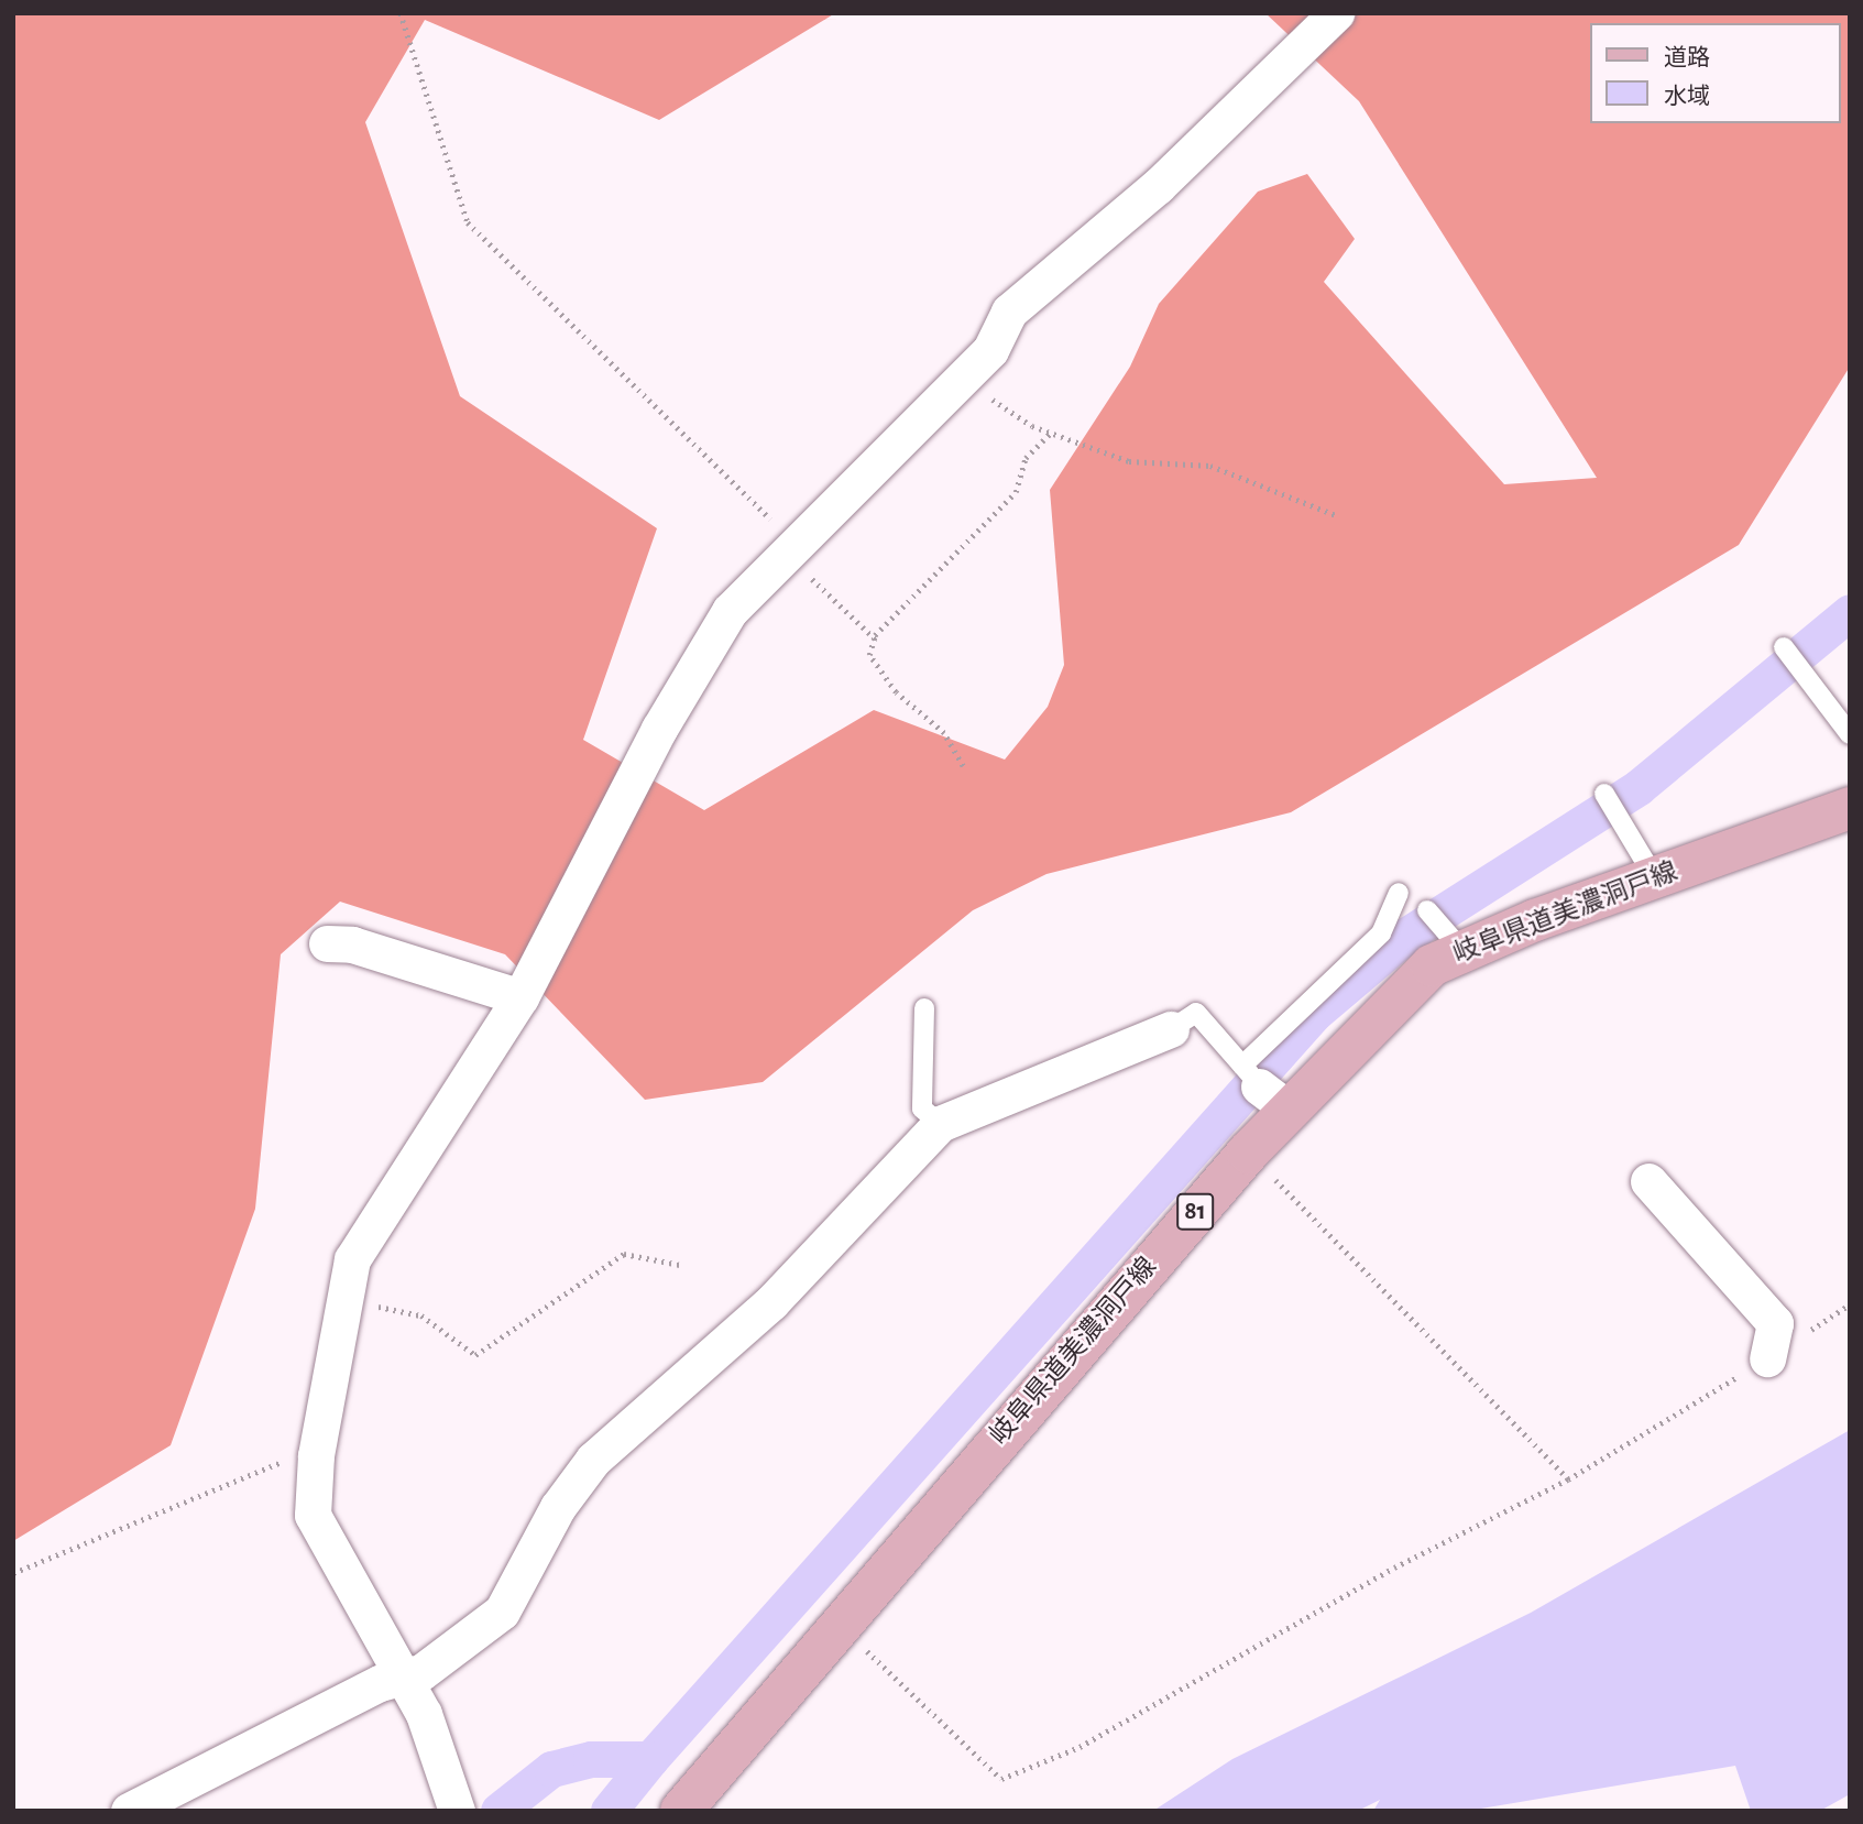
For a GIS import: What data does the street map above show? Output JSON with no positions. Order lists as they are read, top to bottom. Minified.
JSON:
{"streets":{"main road":["岐阜県道美濃洞戸線","81"]},"legend":["道路","水域"]}
